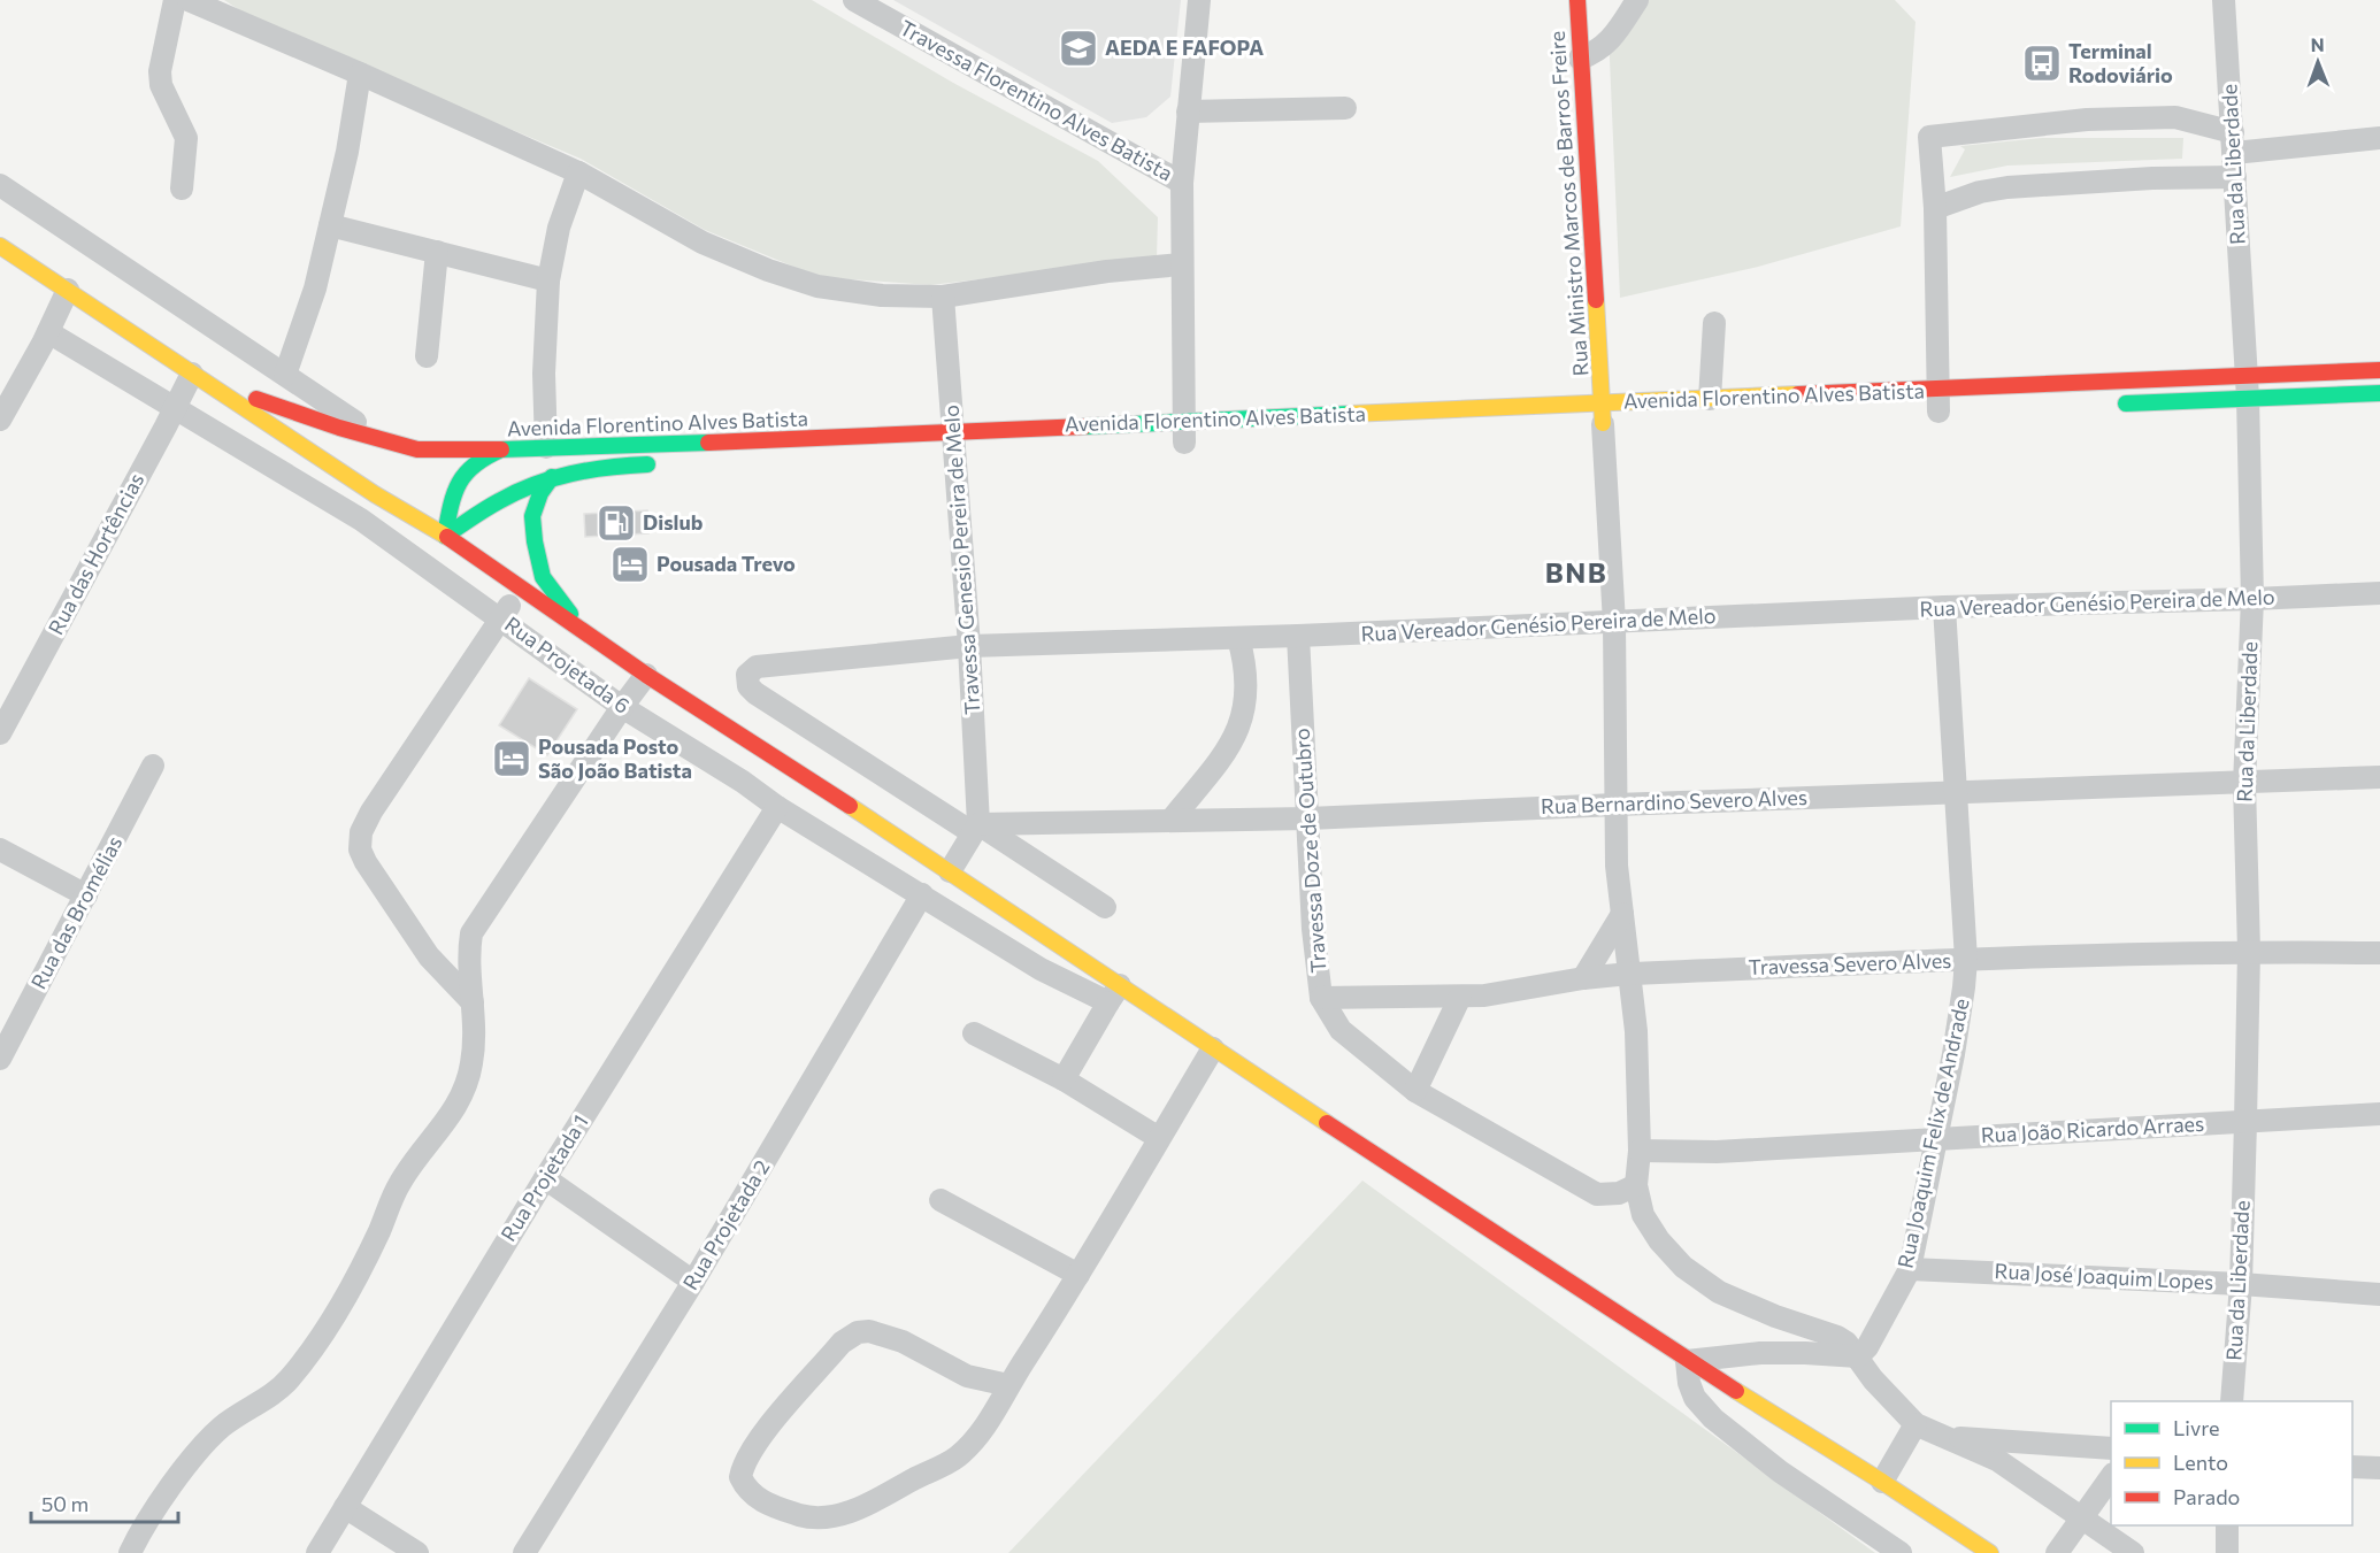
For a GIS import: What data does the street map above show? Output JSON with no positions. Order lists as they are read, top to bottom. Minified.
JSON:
{"streets":{"main road":["Rua Ministro Marcos de Barros Freire","Avenida Florentino Alves Batista"],"street":["Travessa Florentino Alves Batista","Rua da Liberdade","Rua das Hortências","Travessa Genesio Pereira de Melo","Rua Vereador Genésio Pereira de Melo","Rua Projetada 6","Rua Bernardino Severo Alves","Travessa Doze de Outubro","Rua das Bromélias","Travessa Severo Alves","Rua João Ricardo Arraes","Rua Joaquim Felix de Andrade","Rua Projetada 1","Rua Projetada 2","Rua José Joaquim Lopes"]},"crossings":[["Rua da Liberdade","Avenida Florentino Alves Batista"],["Rua da Liberdade","Rua Vereador Genésio Pereira de Melo"],["Rua da Liberdade","Rua Bernardino Severo Alves"],["Rua da Liberdade","Travessa Severo Alves"],["Rua da Liberdade","Rua João Ricardo Arraes"],["Rua da Liberdade","Rua José Joaquim Lopes"],["Rua Ministro Marcos de Barros Freire","Avenida Florentino Alves Batista"],["Avenida Florentino Alves Batista","Travessa Genesio Pereira de Melo"],["Rua das Hortências","Rua Projetada 6"],["Travessa Genesio Pereira de Melo","Rua Vereador Genésio Pereira de Melo"],["Travessa Genesio Pereira de Melo","Rua Bernardino Severo Alves"],["Rua Vereador Genésio Pereira de Melo","Rua Bernardino Severo Alves"],["Rua Vereador Genésio Pereira de Melo","Travessa Doze de Outubro"],["Rua Vereador Genésio Pereira de Melo","Rua Joaquim Felix de Andrade"],["Rua Projetada 6","Rua Projetada 1"],["Rua Projetada 6","Rua Projetada 2"],["Rua Bernardino Severo Alves","Travessa Doze de Outubro"],["Rua Bernardino Severo Alves","Rua Joaquim Felix de Andrade"],["Travessa Doze de Outubro","Travessa Severo Alves"],["Travessa Severo Alves","Rua Joaquim Felix de Andrade"],["Rua João Ricardo Arraes","Rua Joaquim Felix de Andrade"],["Rua Joaquim Felix de Andrade","Rua José Joaquim Lopes"]],"districts":["BNB"],"places":{"school or university":["AEDA E FAFOPA"],"bus stop":["Terminal Rodoviário"],"fuel station":["Dislub"],"hotel":["Pousada Trevo","Pousada Posto São João Batista"]},"legend":["Livre","Lento","Parado"],"scale_bar":"50 m","north":"top"}
